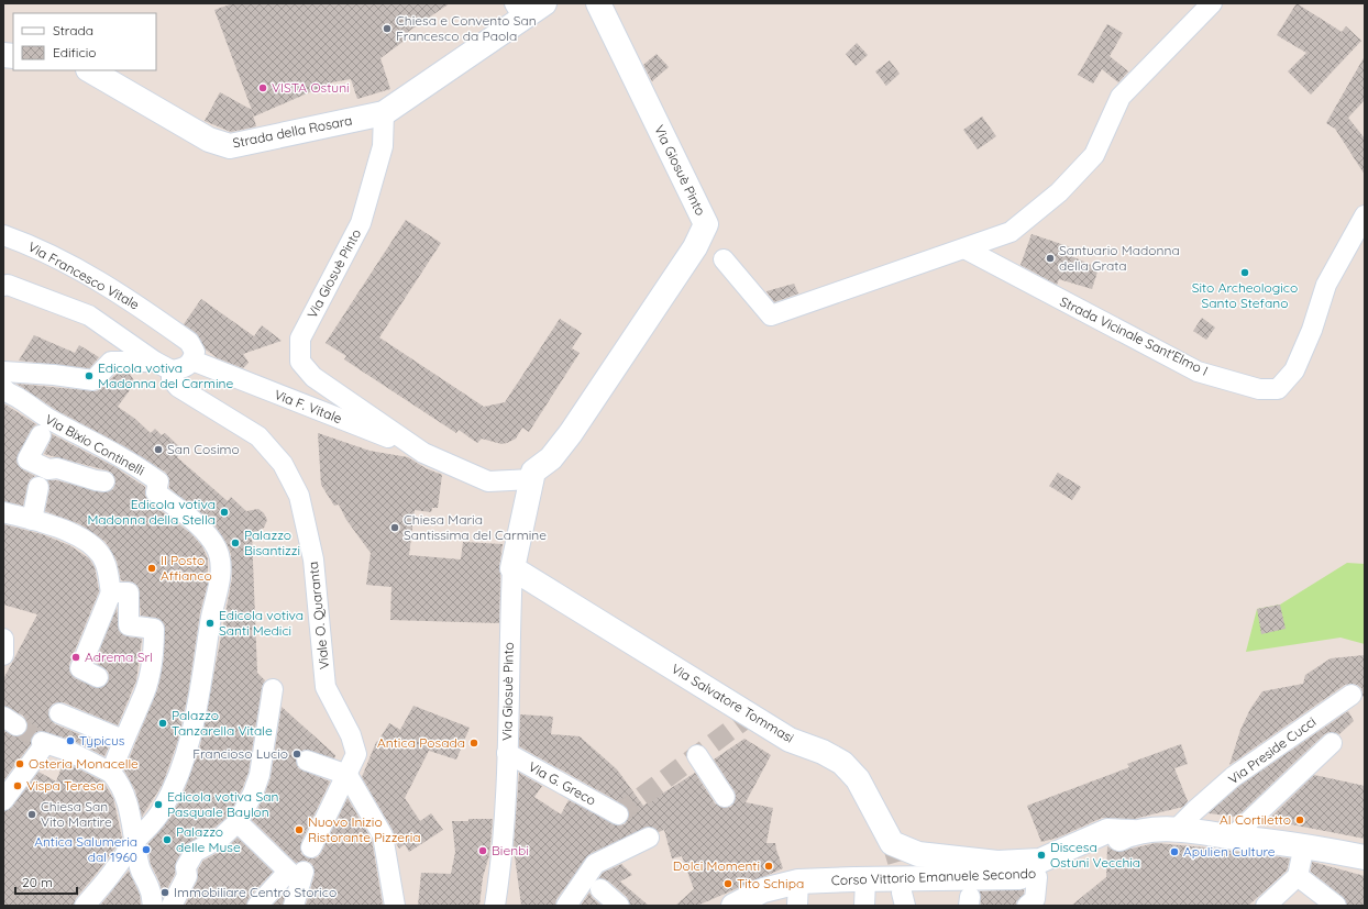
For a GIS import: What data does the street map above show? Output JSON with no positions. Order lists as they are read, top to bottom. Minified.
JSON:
{"streets":{"street":["Strada della Rosara","Via Giosuè Pinto","Via Francesco Vitale","Strada Vicinale Sant'Elmo I","Via F. Vitale","Via Bixio Continelli","Viale O. Quaranta","Via Salvatore Tommasi","Via Preside Cucci","Via G. Greco","Corso Vittorio Emanuele Secondo"]},"crossings":[["Strada della Rosara","Via Giosuè Pinto"],["Via Giosuè Pinto","Via F. Vitale"],["Via Giosuè Pinto","Via Salvatore Tommasi"],["Via Giosuè Pinto","Via G. Greco"],["Via Francesco Vitale","Via F. Vitale"],["Via Salvatore Tommasi","Corso Vittorio Emanuele Secondo"],["Via Preside Cucci","Corso Vittorio Emanuele Secondo"]],"places":["Chiesa e Convento San Francesco da Paola","VISTA Ostuni","Santuario Madonna della Grata","Sito Archeologico Santo Stefano","Edicola votiva Madonna del Carmine","San Cosimo","Edicola votiva Madonna della Stella","Chiesa Maria Santissima del Carmine","Palazzo Bisantizzi","Il Posto Affianco","Edicola votiva Santi Medici","Adrema Srl","Palazzo Tanzarella Vitale","Typicus","Antica Posada","Francioso Lucio","Osteria Monacelle","Vispa Teresa","Edicola votiva San Pasquale Baylon","Chiesa San Vito Martire","Al Cortiletto","Nuovo Inizio Ristorante Pizzeria","Palazzo delle Muse","Antica Salumeria dal 1960","Bienbi","Apulien Culture","Discesa Ostuni Vecchia","Dolci Momenti","Tito Schipa","Immobiliare Centro Storico"],"legend":["Strada","Edificio"],"scale_bar":"20 m"}
